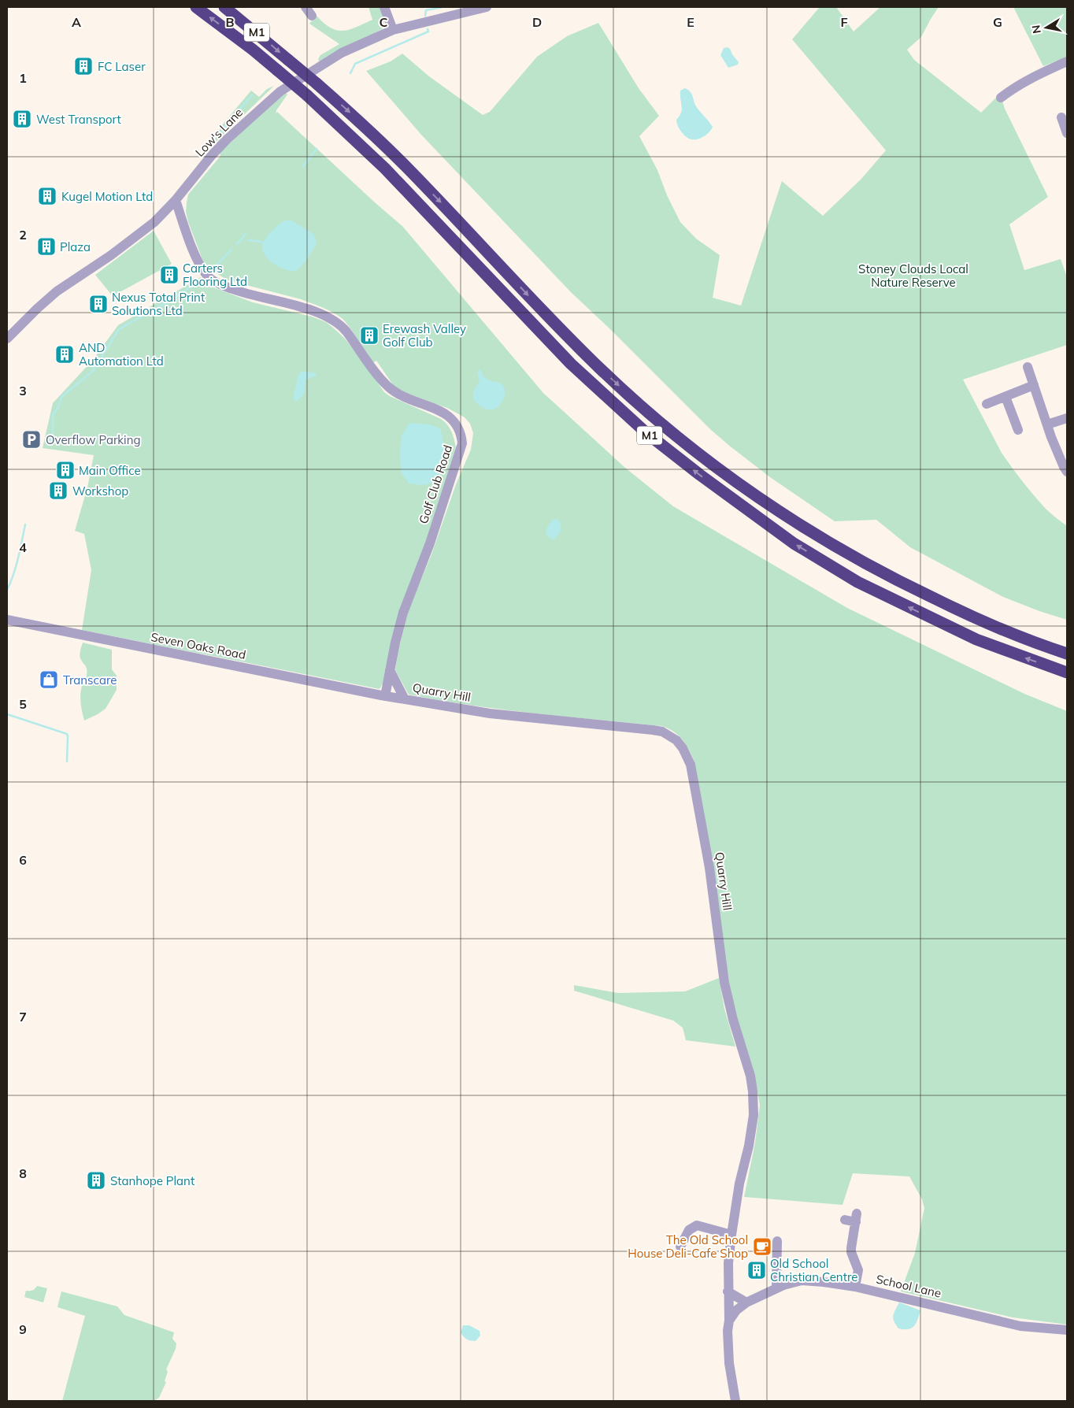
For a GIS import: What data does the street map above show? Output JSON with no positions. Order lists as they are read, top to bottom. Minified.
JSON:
{"streets":{"highway":["M1"],"street":["Low's Lane","Golf Club Road","Seven Oaks Road","Quarry Hill","School Lane"]},"crossings":[["Low's Lane","Golf Club Road"],["Golf Club Road","Seven Oaks Road"],["Golf Club Road","Quarry Hill"],["Seven Oaks Road","Quarry Hill"],["Quarry Hill","School Lane"]],"parks":["Stoney Clouds Local Nature Reserve"],"places":{"building":["FC Laser","West Transport","Kugel Motion Ltd","Plaza","Carters Flooring Ltd","Nexus Total Print Solutions Ltd","Erewash Valley Golf Club","AND Automation Ltd","Main Office","Workshop","Stanhope Plant","Old School Christian Centre"],"parking":["Overflow Parking"],"shop":["Transcare"],"cafe":["The Old School House Deli-Cafe Shop"]},"north":"left","grid":{"columns":["A","B","C","D","E","F","G"],"rows":["1","2","3","4","5","6","7","8","9"]}}
